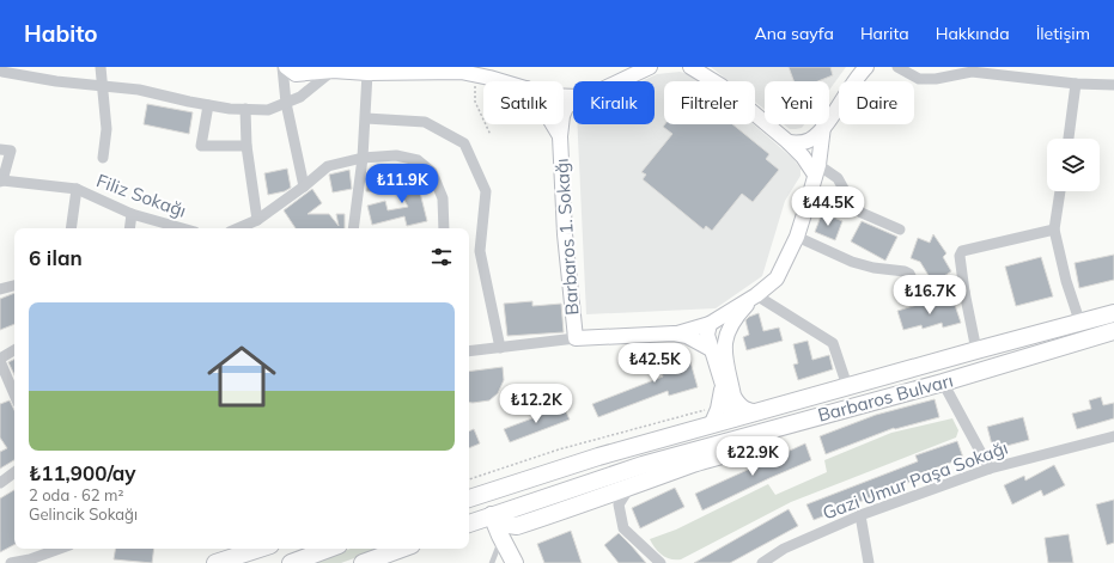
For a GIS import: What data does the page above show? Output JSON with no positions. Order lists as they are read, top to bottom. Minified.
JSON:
{"streets":{"main road":["Barbaros Bulvarı"],"street":["Filiz Sokağı","Barbaros 1. Sokağı","Gazi Umur Paşa Sokağı"]},"page":{"header":"Habito","nav":["Ana sayfa","Harita","Hakkında","İletişim"],"chip":["Satılık","Kiralık","Filtreler","Yeni","Daire"],"price":["₺11.9K","₺44.5K","₺16.7K","₺42.5K","₺12.2K","₺22.9K"],"heading":"6 ilan","list":[{"name":"₺11,900/ay","note":"2 oda · 62 m² · Gelincik Sokağı"}]}}
